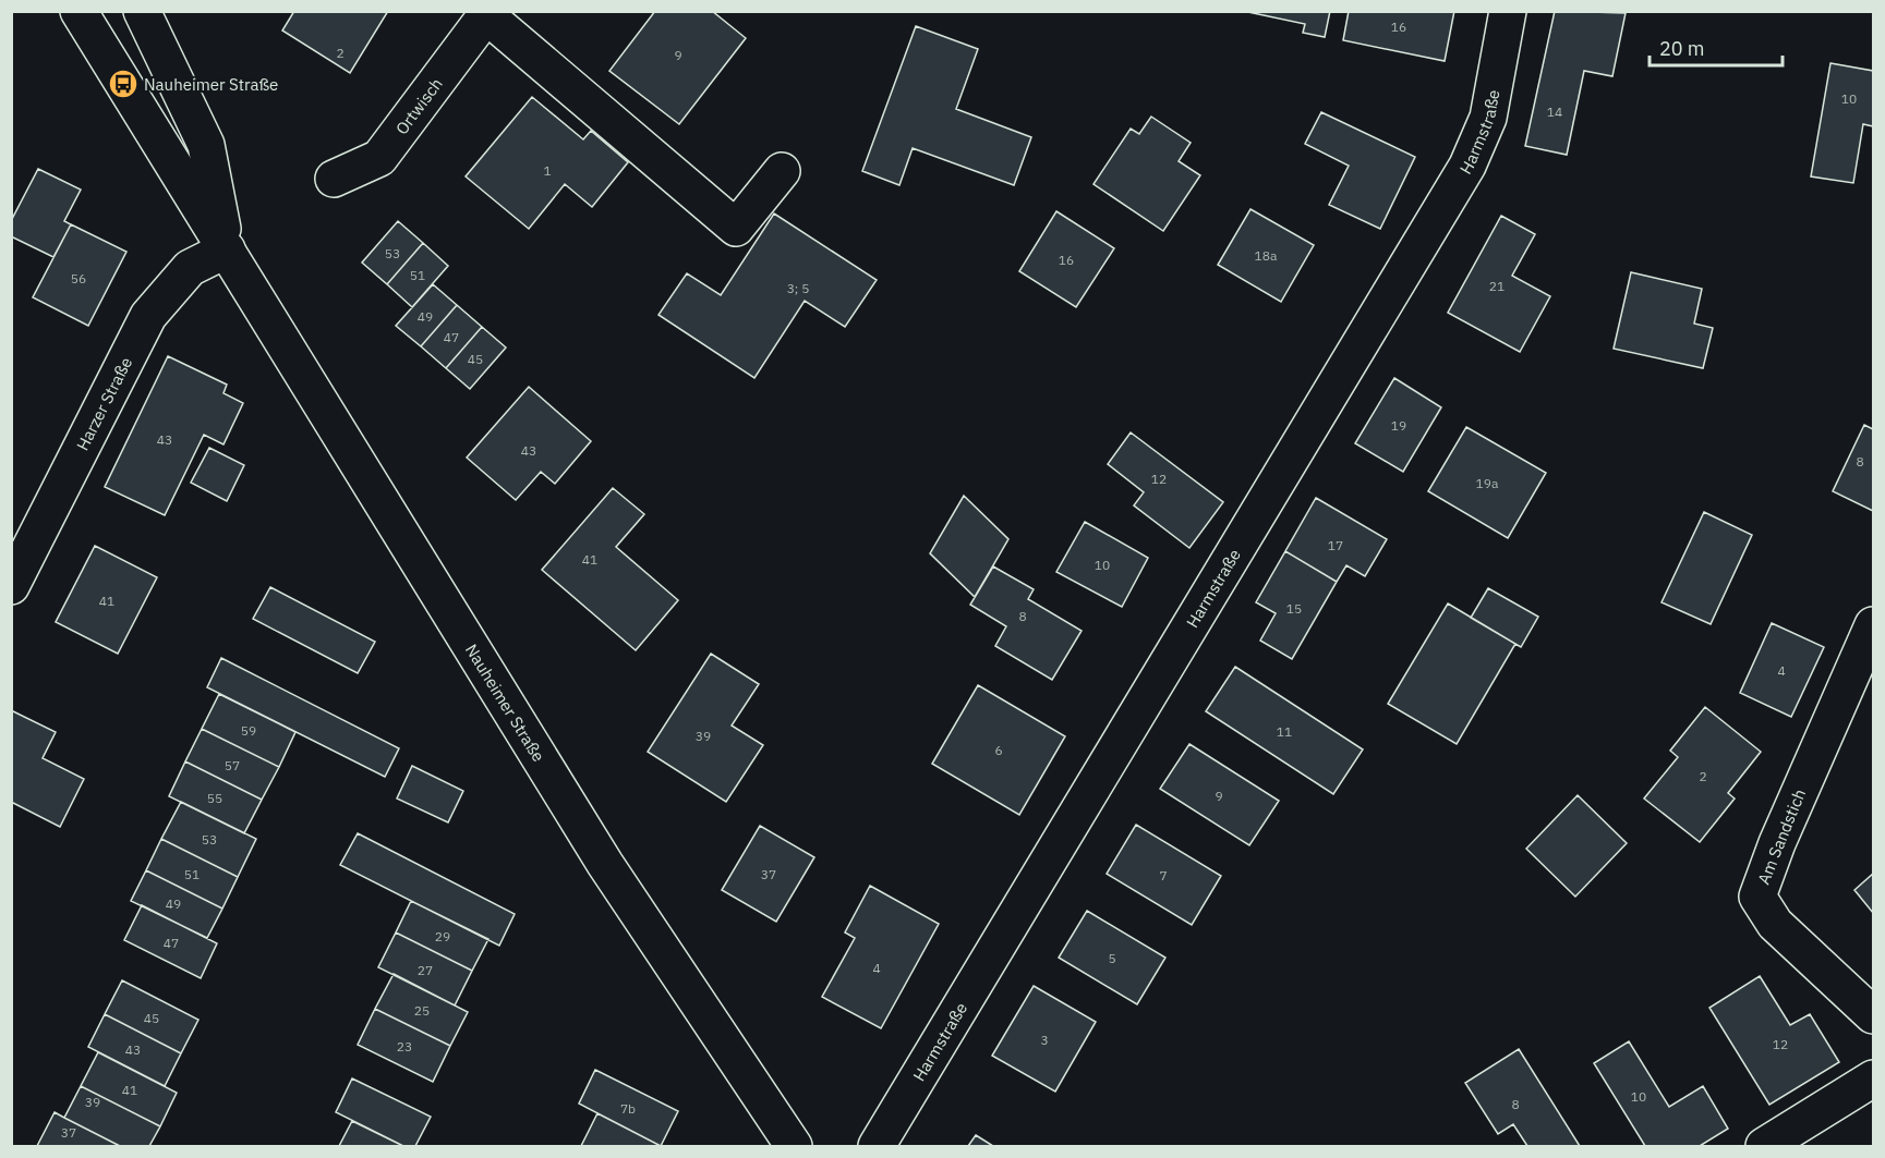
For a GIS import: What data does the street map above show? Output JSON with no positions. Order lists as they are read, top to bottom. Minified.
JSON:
{"streets":{"street":["Ortwisch","Harmstraße","Harzer Straße","Nauheimer Straße","Am Sandstich"]},"crossings":[["Harzer Straße","Nauheimer Straße"]],"places":{"bus stop":["Nauheimer Straße"]},"house_numbers":["16","2","9","10","14","1","53","18a","16","51","56","21","3; 5","49","47","45","19","43","43","8","12","19a","17","41","10","41","15","8","4","59","11","39","6","57","2","9","55","53","51","37","7","49","29","47","5","4","27","25","45","3","12","23","43","41","10","39","8","7b","37"],"scale_bar":"20 m"}
